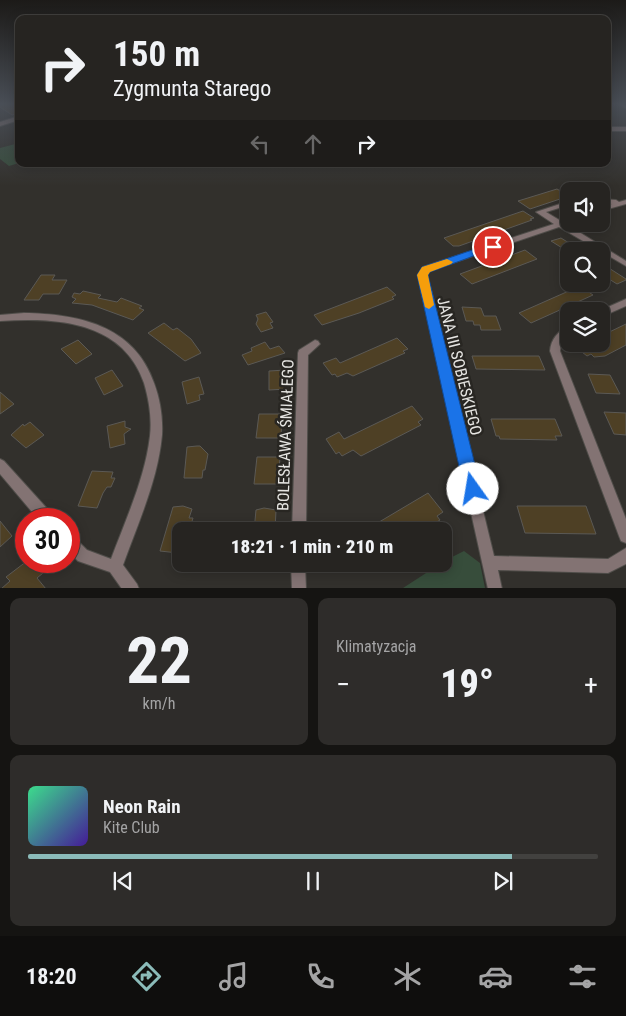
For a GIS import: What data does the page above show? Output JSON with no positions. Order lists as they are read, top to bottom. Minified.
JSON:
{"streets":{"street":["JANA III SOBIESKIEGO","BOLESŁAWA ŚMIAŁEGO"]},"page":{"turn":["150 m","Zygmunta Starego"],"limit":"30","trip":"18:21 · 1 min · 210 m","tile":[["22","km/h"],"Klimatyzacja"],"heat":["−","19°","+"],"song":["Neon Rain","Kite Club"],"tabs":"18:20"}}
